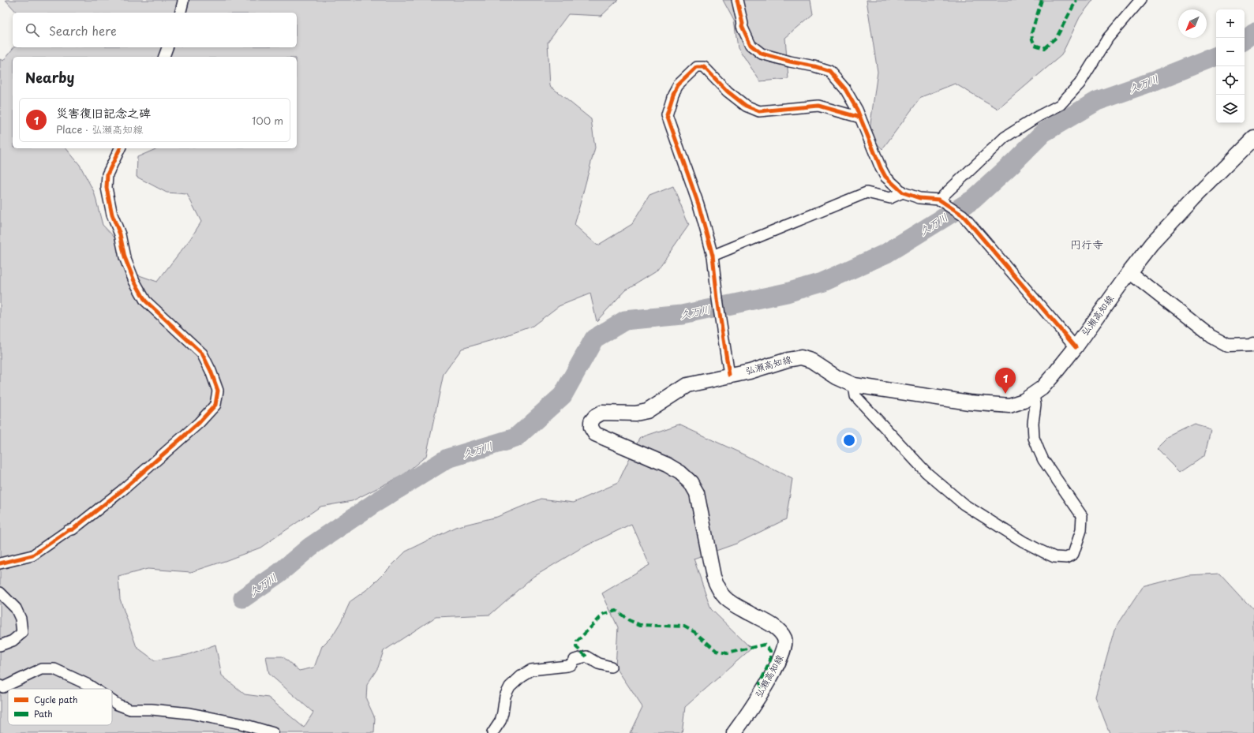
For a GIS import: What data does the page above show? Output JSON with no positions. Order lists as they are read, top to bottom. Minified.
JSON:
{"streets":{"main road":["弘瀬高知線"]},"districts":["円行寺"],"water":["久万川"],"legend":["Cycle path","Path"],"north":"bottom left","page":{"map_buttons":["+","−"],"search":"Search here","heading":"Nearby","list":[{"mark":"1","name":"災害復旧記念之碑","note":"Place · 弘瀬高知線","value":"100 m"}],"pins":"1"}}
